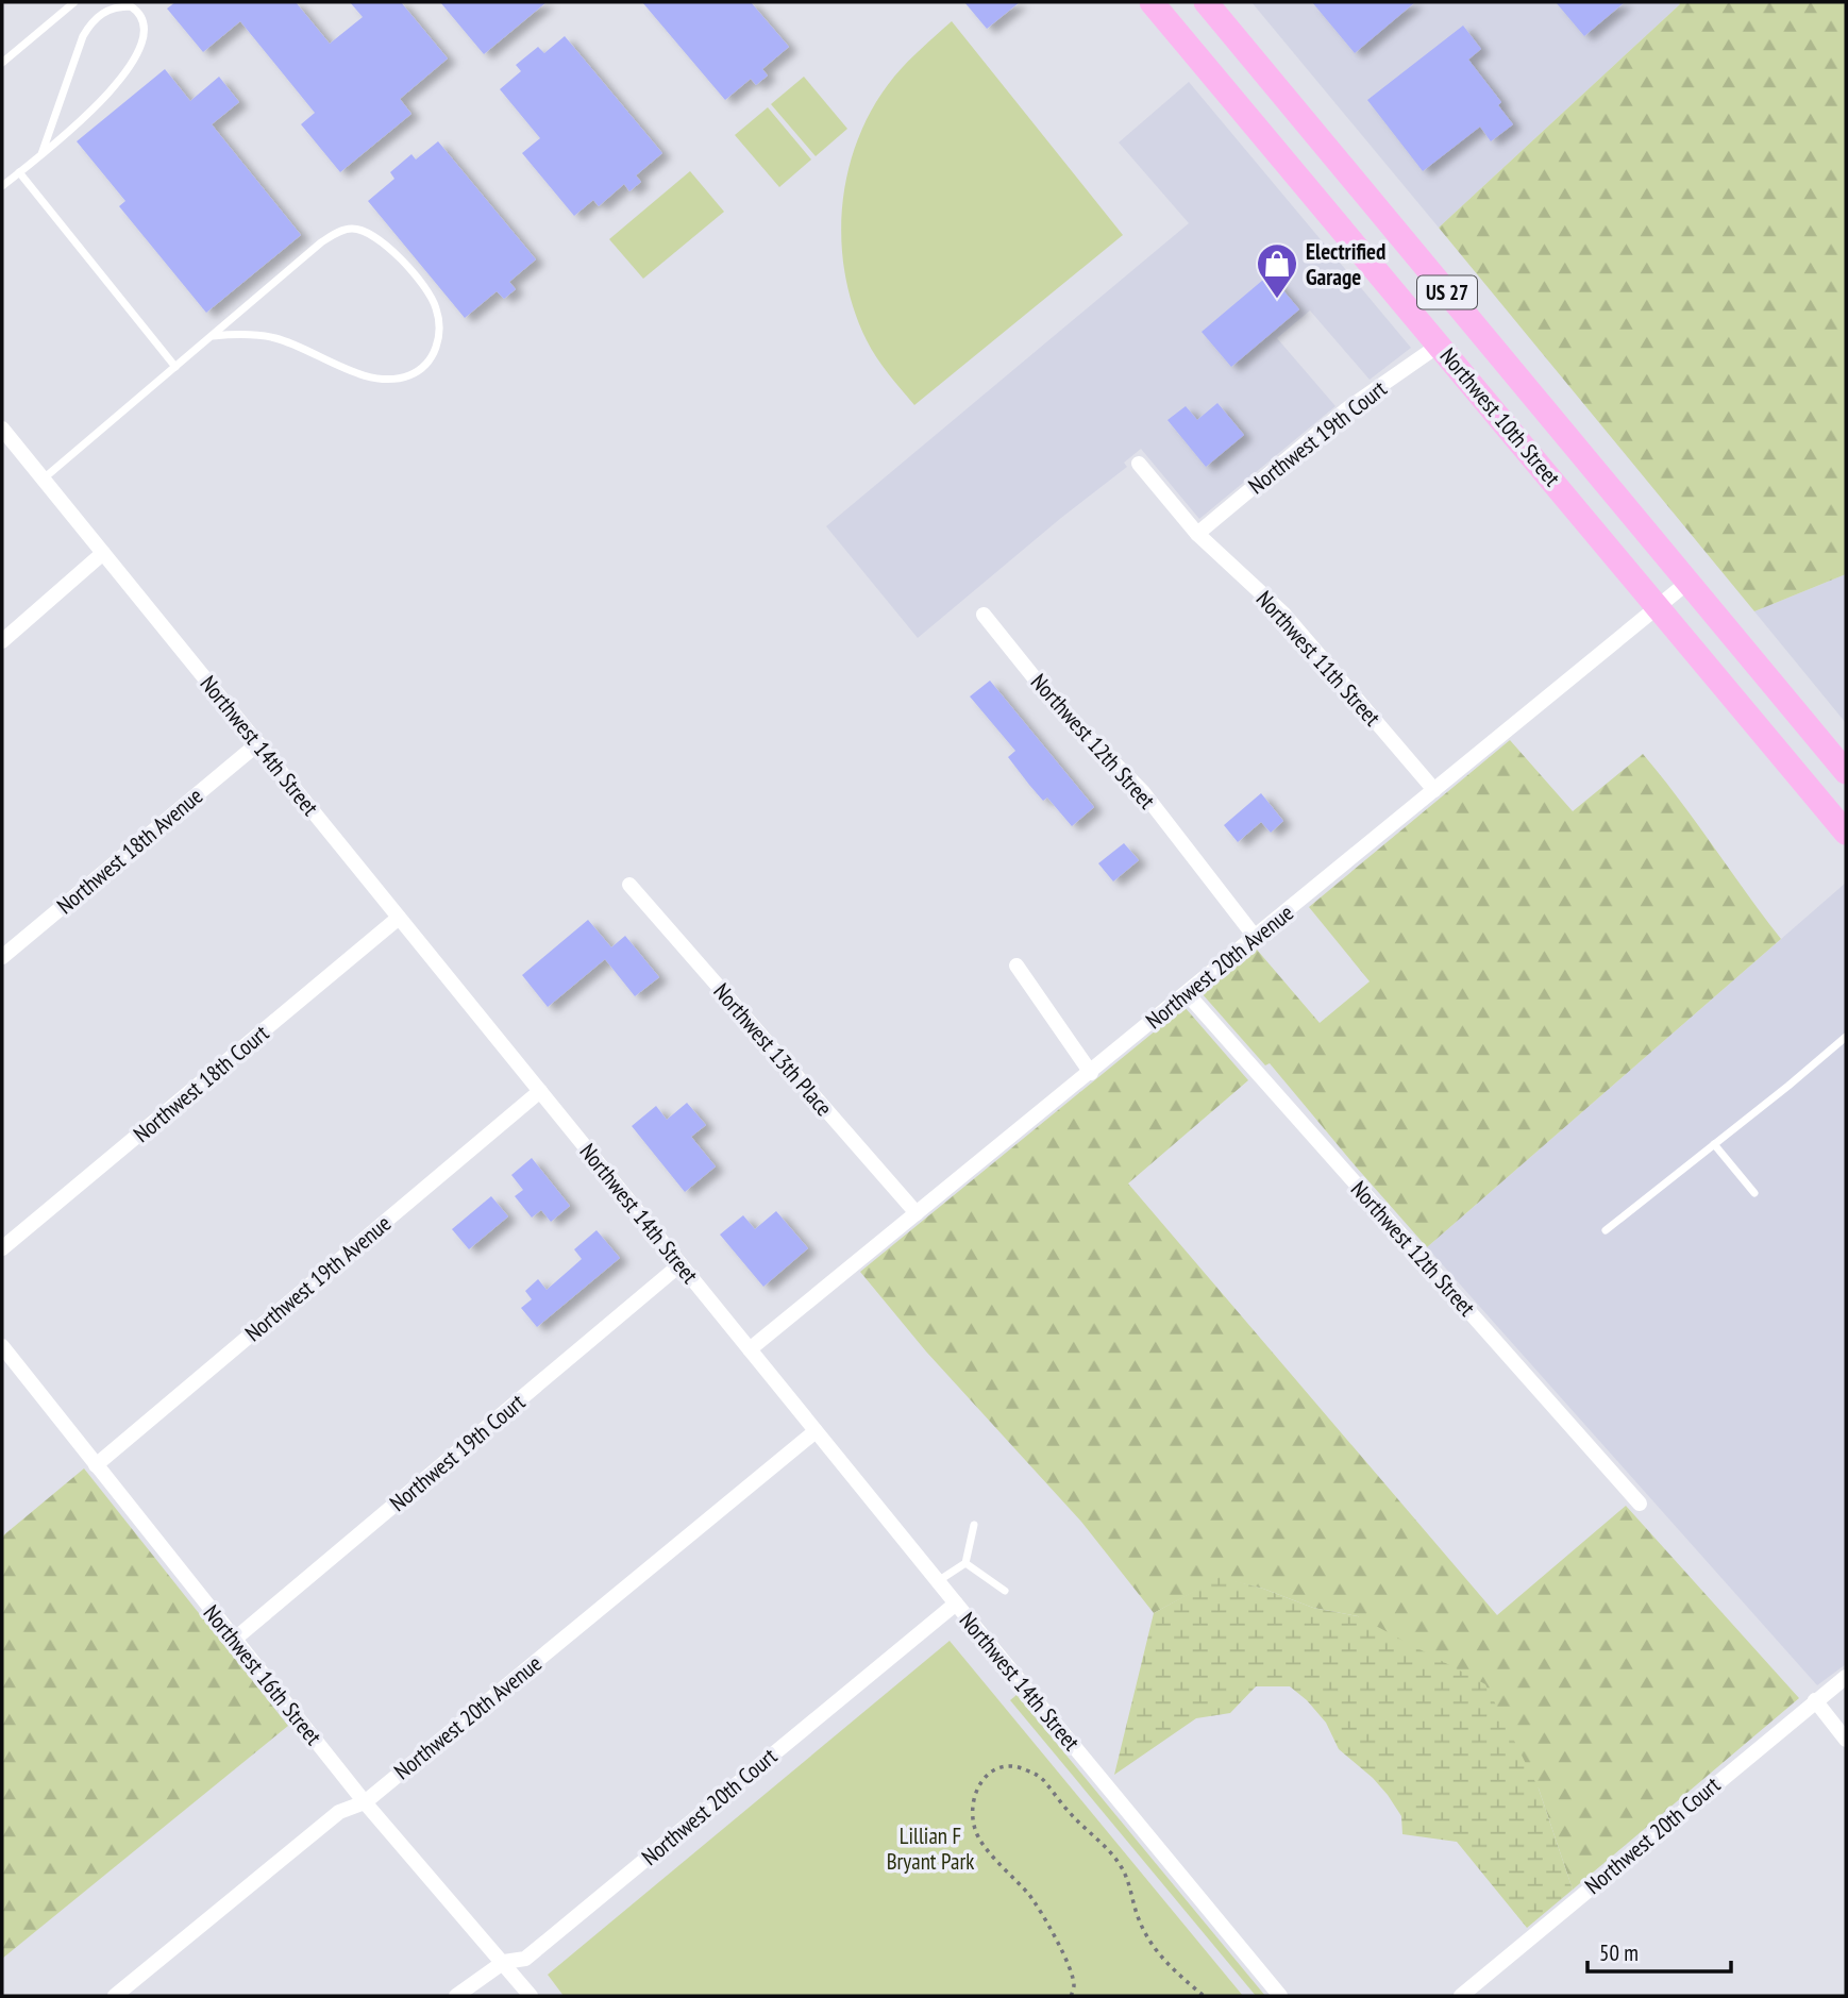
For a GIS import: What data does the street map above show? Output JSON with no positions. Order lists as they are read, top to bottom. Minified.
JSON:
{"streets":{"highway":["US 27","Northwest 10th Street"],"street":["Northwest 19th Court","Northwest 11th Street","Northwest 12th Street","Northwest 14th Street","Northwest 18th Avenue","Northwest 20th Avenue","Northwest 13th Place","Northwest 18th Court","Northwest 19th Avenue","Northwest 16th Street","Northwest 20th Court"]},"crossings":[["Northwest 10th Street","Northwest 19th Court"],["Northwest 10th Street","Northwest 20th Avenue"],["Northwest 19th Court","Northwest 11th Street"],["Northwest 19th Court","Northwest 14th Street"],["Northwest 19th Court","Northwest 16th Street"],["Northwest 11th Street","Northwest 20th Avenue"],["Northwest 12th Street","Northwest 20th Avenue"],["Northwest 14th Street","Northwest 18th Avenue"],["Northwest 14th Street","Northwest 20th Avenue"],["Northwest 14th Street","Northwest 18th Court"],["Northwest 14th Street","Northwest 19th Avenue"],["Northwest 14th Street","Northwest 20th Court"],["Northwest 20th Avenue","Northwest 13th Place"],["Northwest 20th Avenue","Northwest 16th Street"],["Northwest 19th Avenue","Northwest 16th Street"],["Northwest 16th Street","Northwest 20th Court"]],"parks":["Lillian F Bryant Park"],"places":{"shop":["Electrified Garage"]},"scale_bar":"50 m"}
